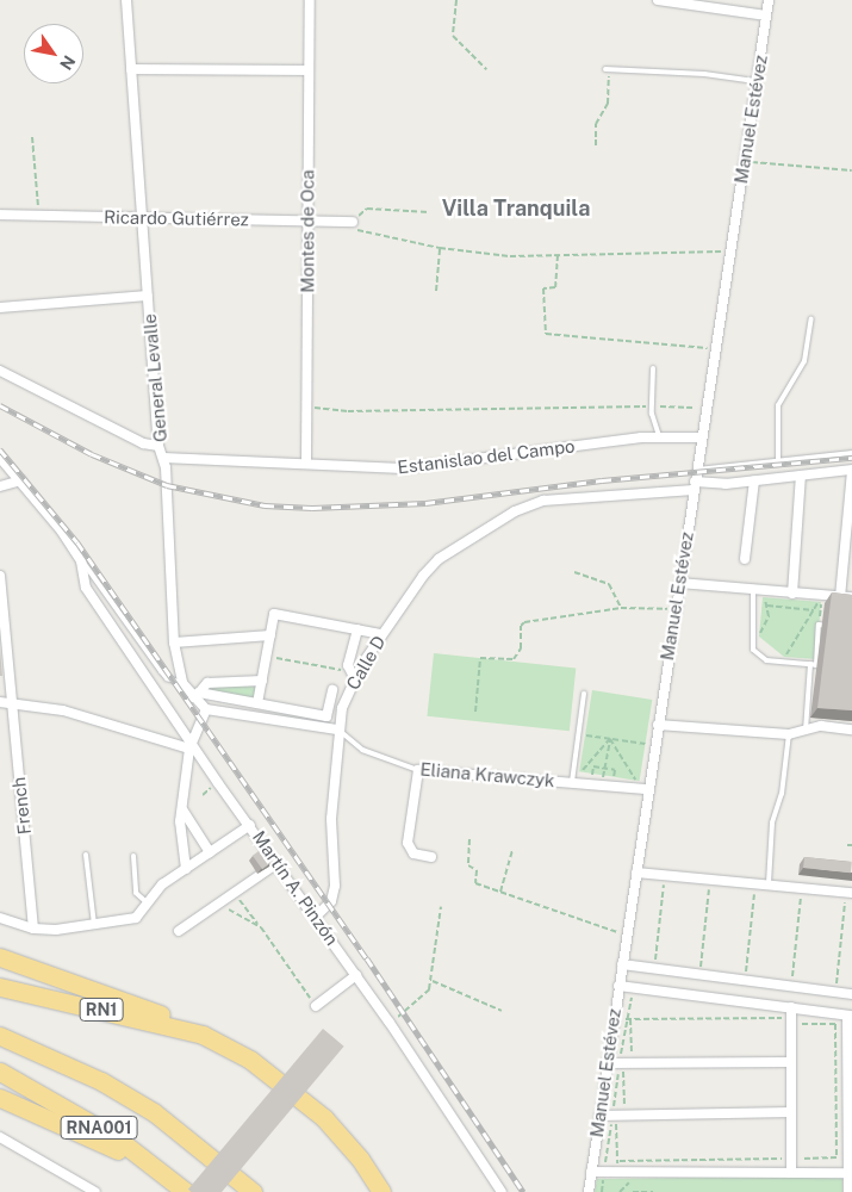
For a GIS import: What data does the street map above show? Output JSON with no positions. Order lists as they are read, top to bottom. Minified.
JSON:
{"streets":{"highway":["RN1","RNA001"],"street":["Manuel Estévez","Ricardo Gutiérrez","Montes de Oca","General Levalle","Estanislao del Campo","Calle D","Eliana Krawczyk","French","Martín A. Pinzón"]},"crossings":[["Manuel Estévez","Estanislao del Campo"],["Manuel Estévez","Calle D"],["Manuel Estévez","Eliana Krawczyk"],["Ricardo Gutiérrez","Montes de Oca"],["Ricardo Gutiérrez","General Levalle"],["Montes de Oca","Estanislao del Campo"],["General Levalle","Estanislao del Campo"],["Calle D","Eliana Krawczyk"],["Calle D","Martín A. Pinzón"]],"districts":["Villa Tranquila"],"north":"bottom right"}
